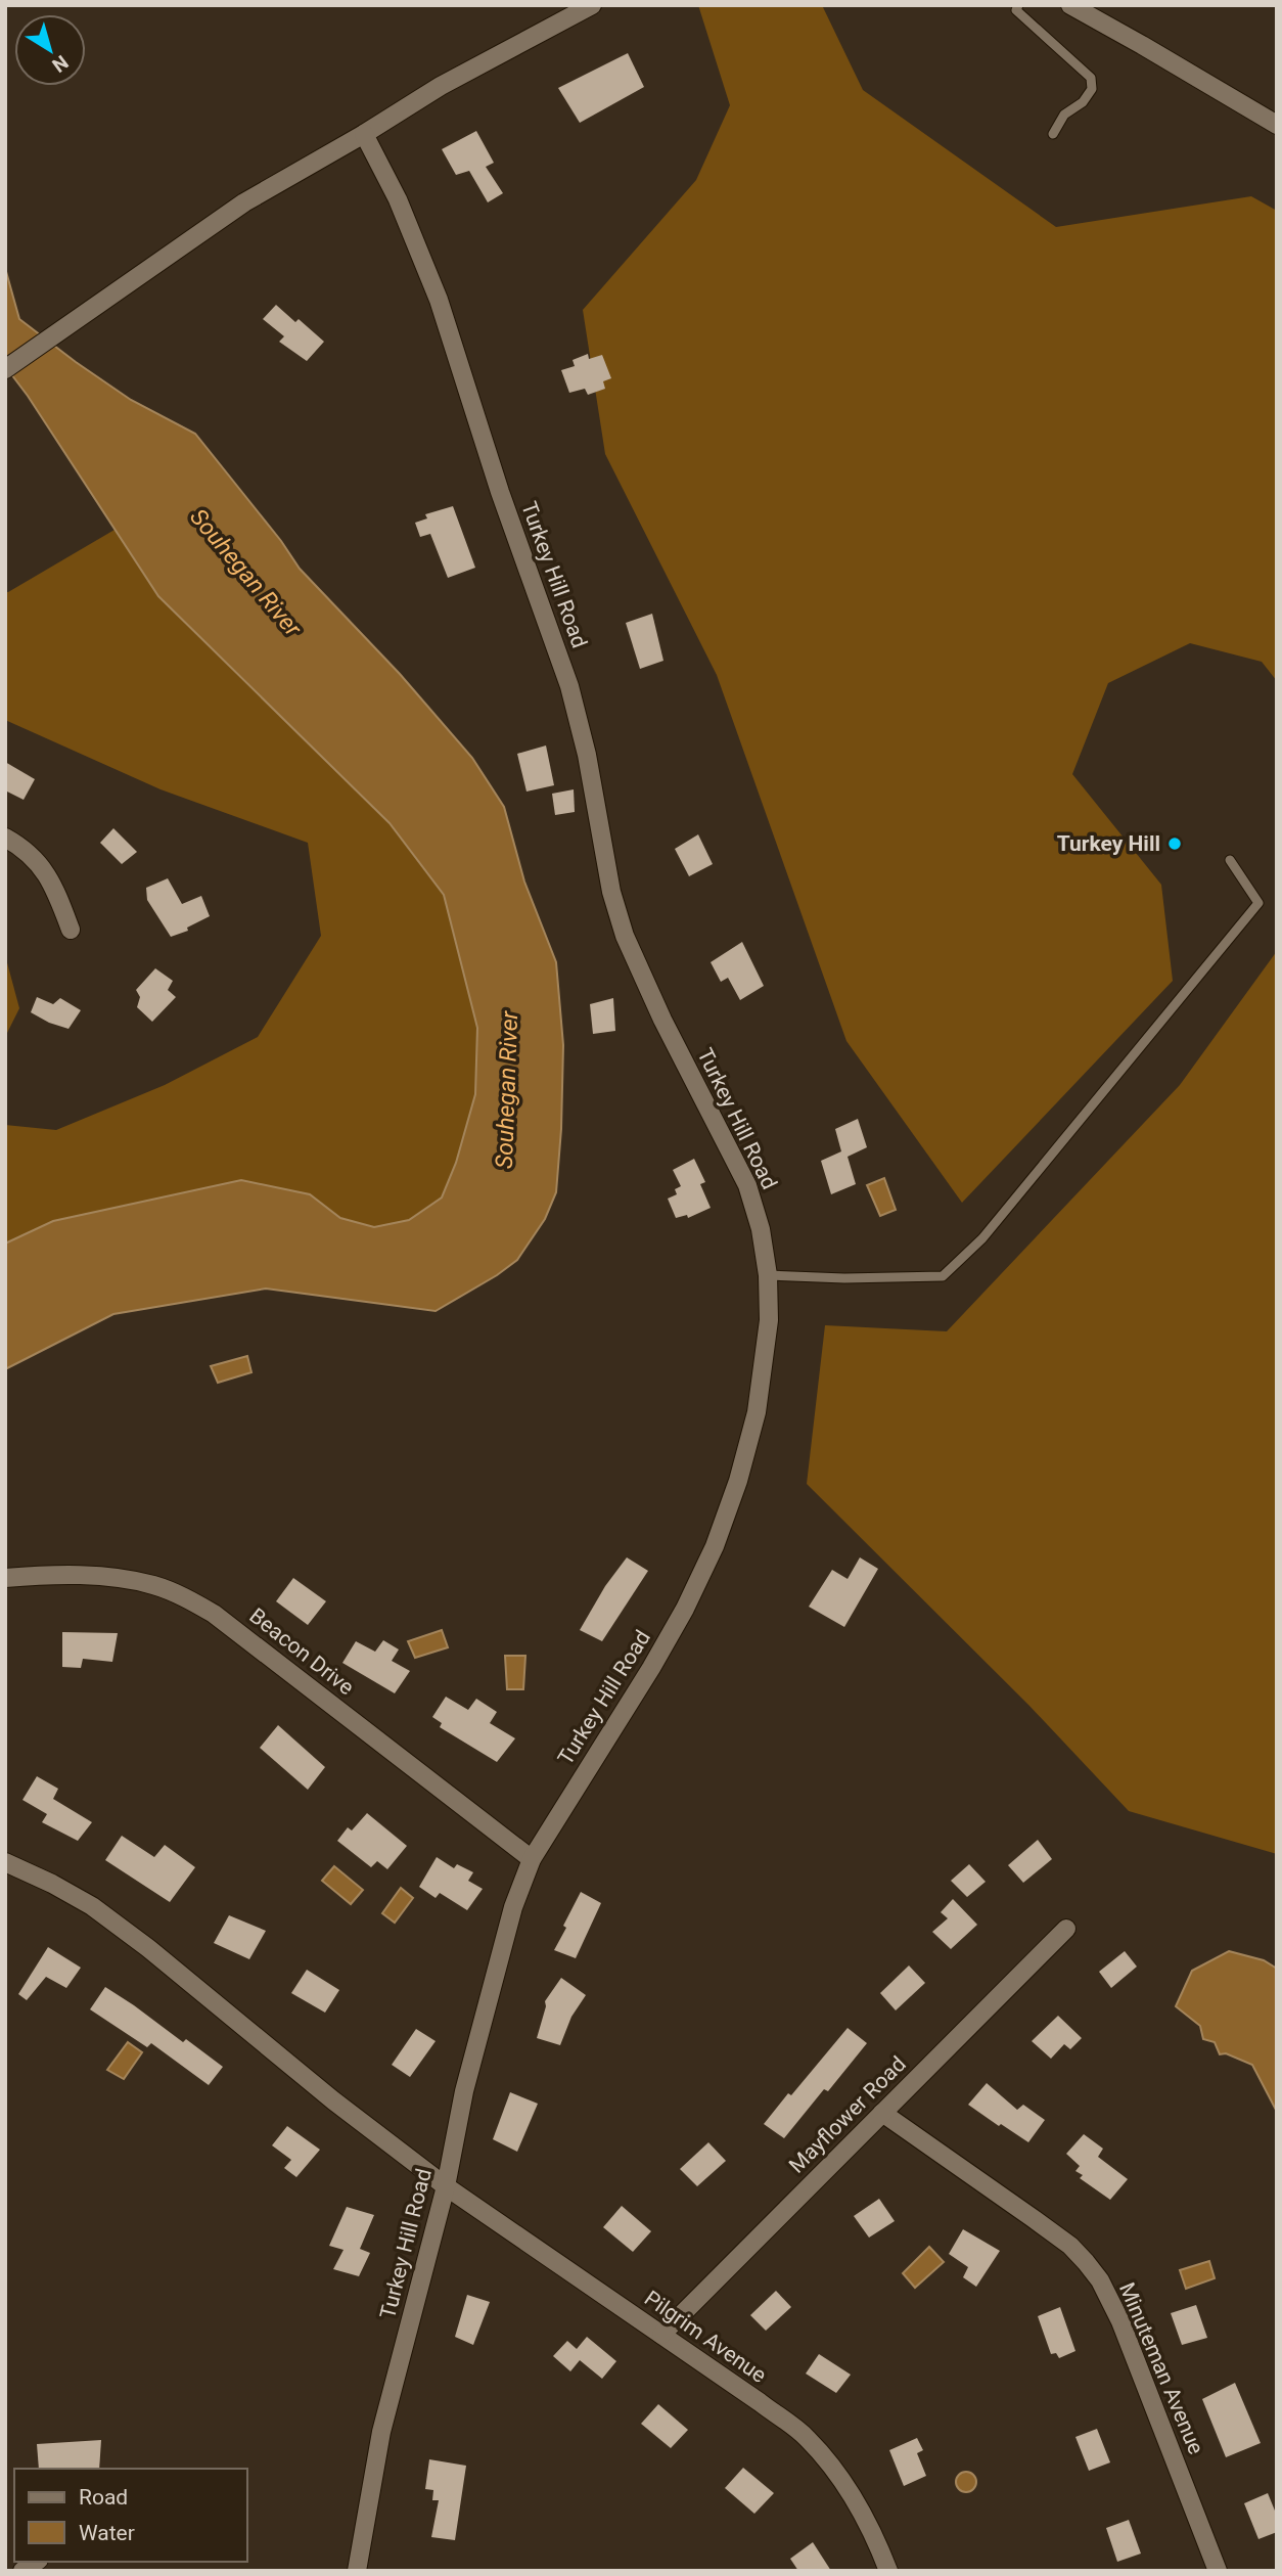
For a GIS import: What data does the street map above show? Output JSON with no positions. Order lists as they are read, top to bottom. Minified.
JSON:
{"streets":{"street":["Turkey Hill Road","Beacon Drive","Mayflower Road","Pilgrim Avenue","Minuteman Avenue"]},"crossings":[["Turkey Hill Road","Beacon Drive"],["Turkey Hill Road","Pilgrim Avenue"],["Mayflower Road","Pilgrim Avenue"],["Mayflower Road","Minuteman Avenue"]],"water":["Souhegan River"],"places":["Turkey Hill"],"legend":["Road","Water"],"north":"bottom right"}
